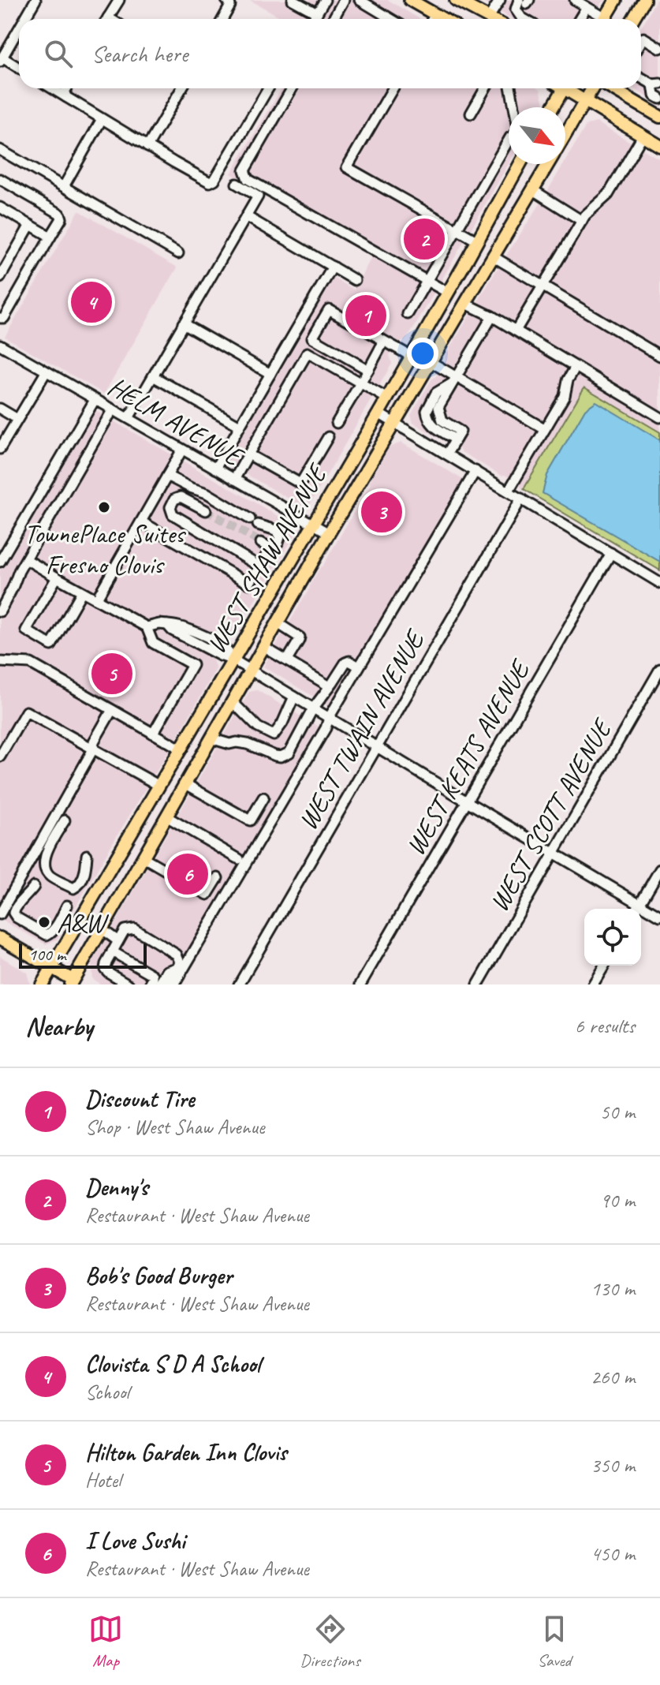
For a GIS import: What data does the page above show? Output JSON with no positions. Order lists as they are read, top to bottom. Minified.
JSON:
{"streets":{"main road":["WEST SHAW AVENUE"],"street":["HELM AVENUE","WEST TWAIN AVENUE","WEST KEATS AVENUE","WEST SCOTT AVENUE"]},"crossings":[["HELM AVENUE","WEST SHAW AVENUE"]],"places":["TownePlace Suites Fresno Clovis","A&W"],"scale_bar":"100 m","north":"bottom right","page":{"search":"Search here","pins":["2","4","1","3","5","6"],"scale":"100 m","heading":["Nearby","6 results"],"list":[{"mark":"1","name":"Discount Tire","note":"Shop · West Shaw Avenue","value":"50 m"},{"mark":"2","name":"Denny's","note":"Restaurant · West Shaw Avenue","value":"90 m"},{"mark":"3","name":"Bob's Good Burger","note":"Restaurant · West Shaw Avenue","value":"130 m"},{"mark":"4","name":"Clovista S D A School","note":"School","value":"260 m"},{"mark":"5","name":"Hilton Garden Inn Clovis","note":"Hotel","value":"350 m"},{"mark":"6","name":"I Love Sushi","note":"Restaurant · West Shaw Avenue","value":"450 m"}],"nav":["Map","Directions","Saved"]}}
